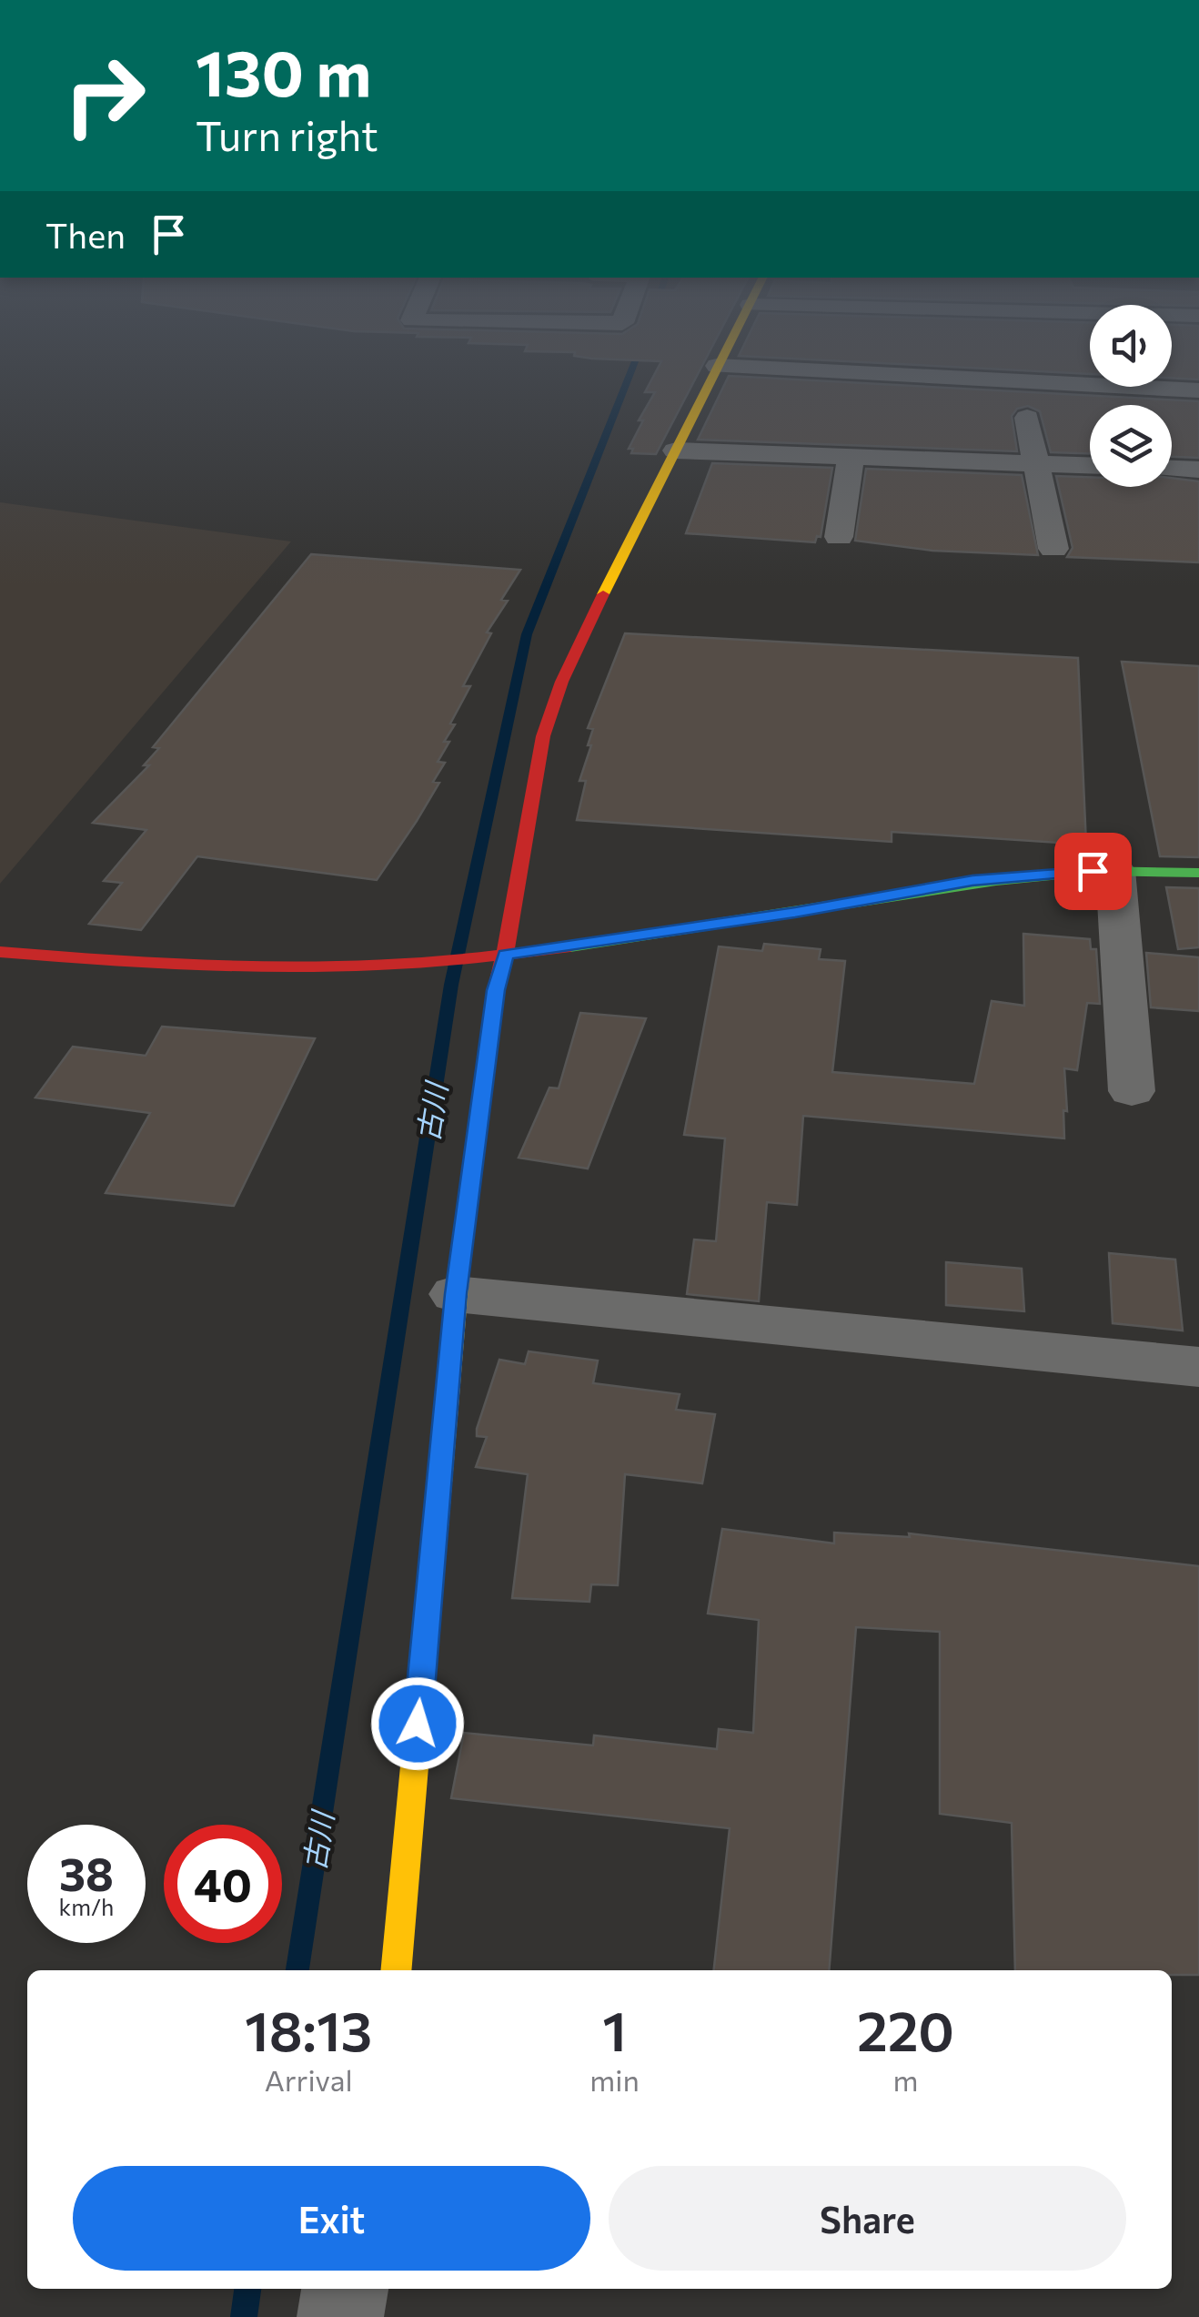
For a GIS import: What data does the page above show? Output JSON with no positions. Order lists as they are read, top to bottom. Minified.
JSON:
{"water":["古川"],"page":{"turn":["130 m","Turn right"],"then":"Then","speed":"38 km/h","limit":"40","eta":["18:13","Arrival","1","min","220","m"],"buttons":["Exit","Share"]}}
